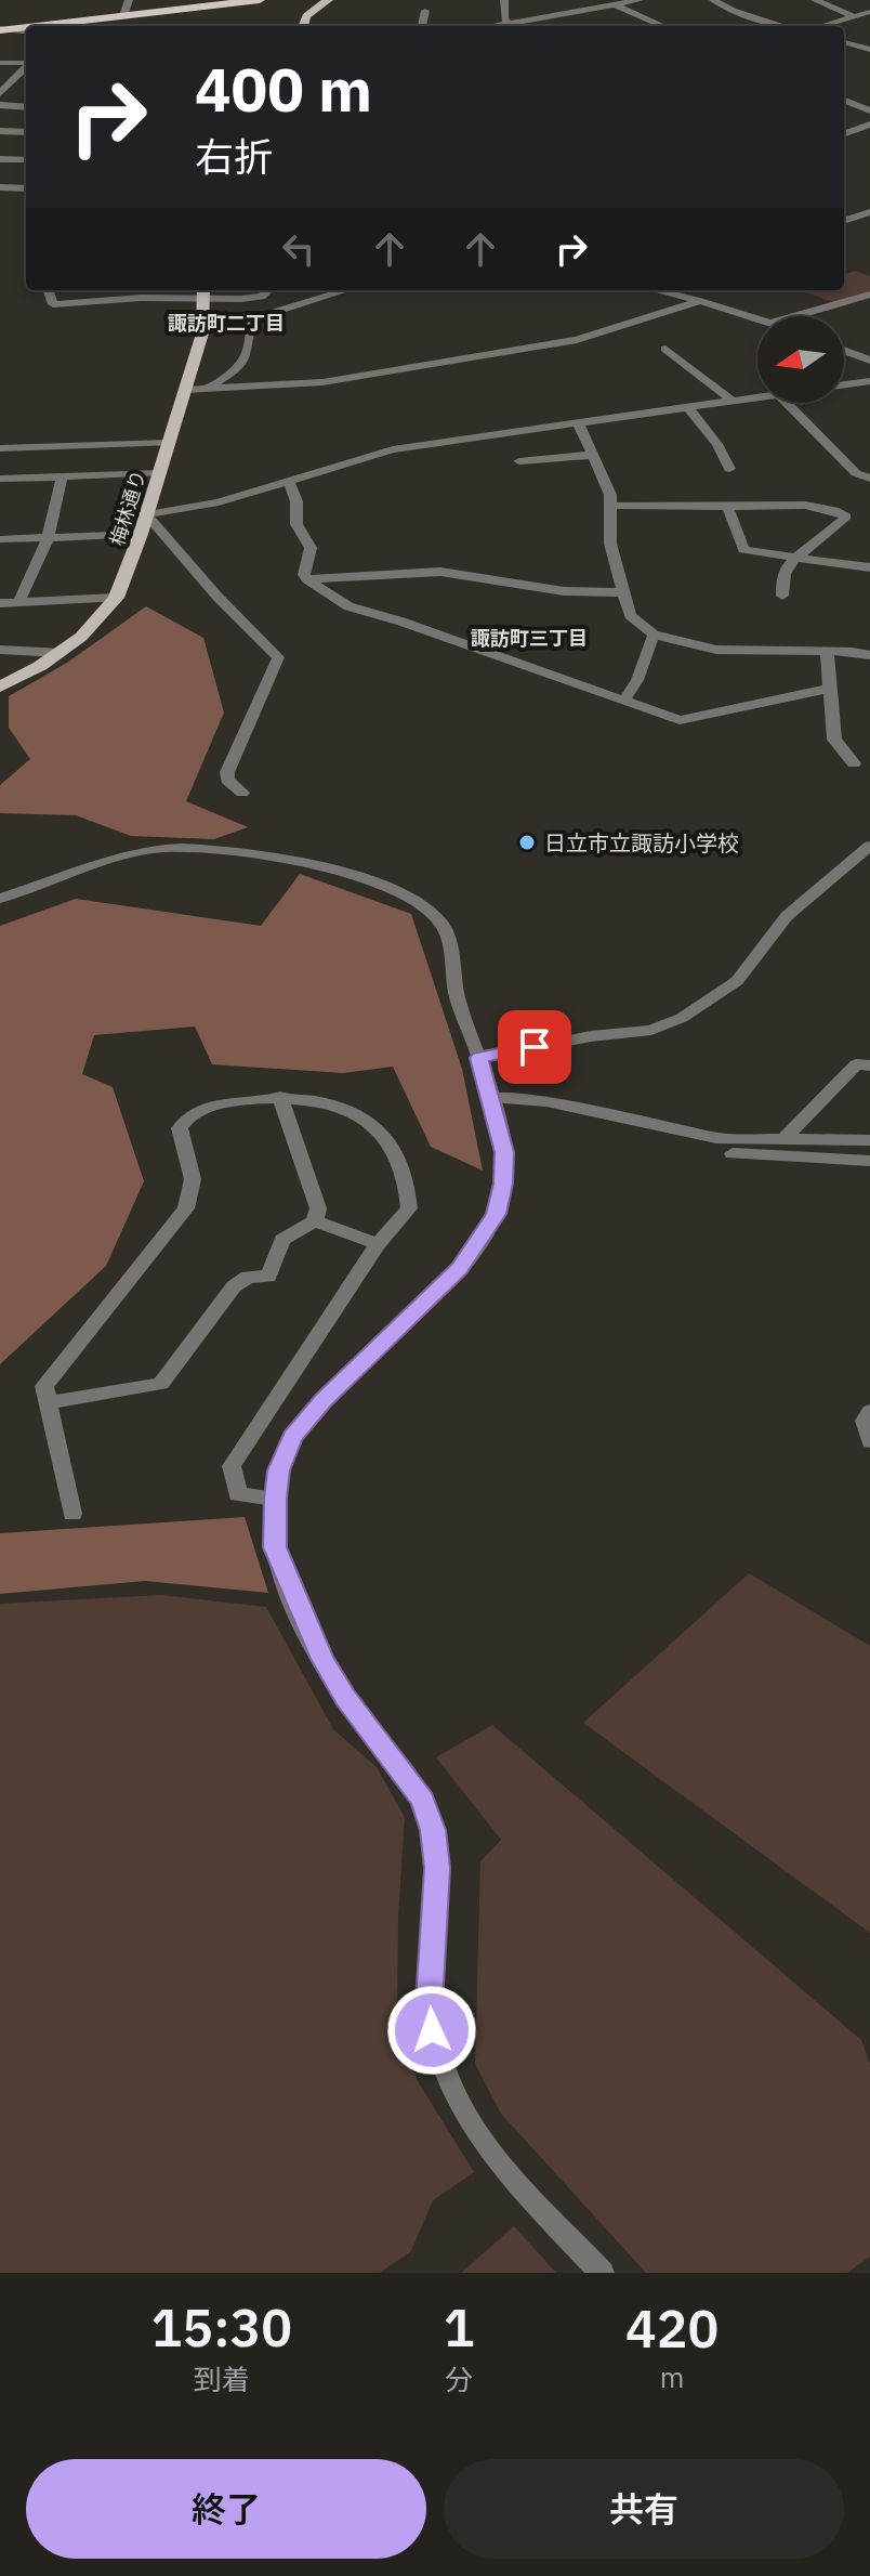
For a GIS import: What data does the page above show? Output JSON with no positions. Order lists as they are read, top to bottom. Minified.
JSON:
{"streets":{"main road":["梅林通り"]},"districts":["諏訪町二丁目","諏訪町三丁目"],"places":["日立市立諏訪小学校"],"north":"left","page":{"turn":["400 m","右折"],"eta":["15:30","到着","1","分","420","m"],"buttons":["終了","共有"]}}
